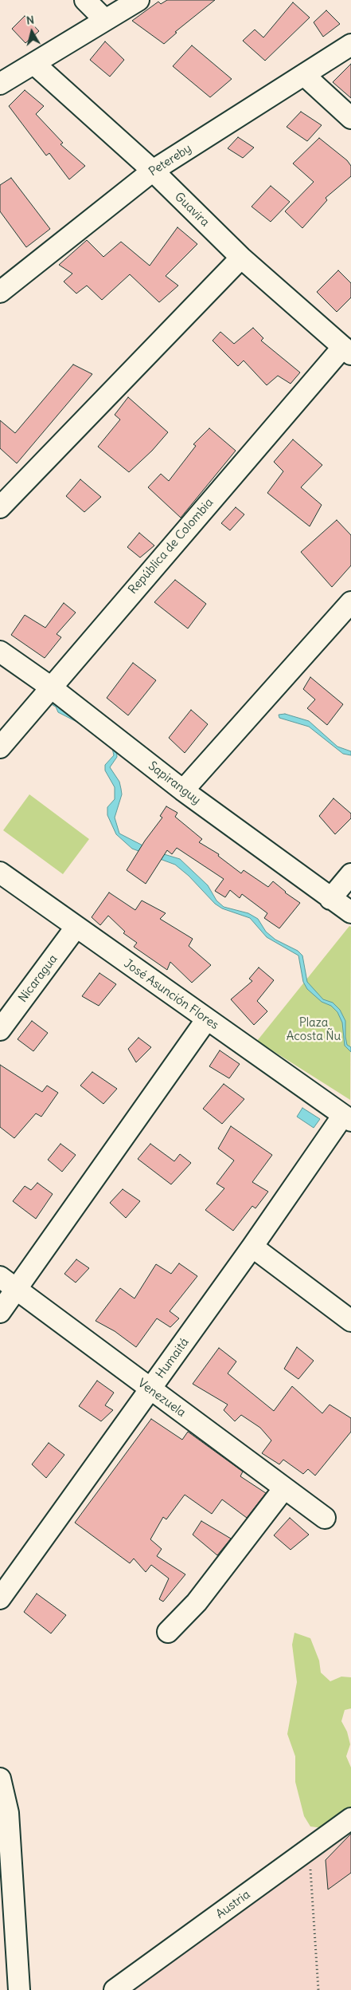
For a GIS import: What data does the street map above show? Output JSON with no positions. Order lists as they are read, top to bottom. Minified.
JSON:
{"streets":{"street":["Petereby","Guavira","República de Colombia","Sapiranguy","Nicaragua","José Asunción Flores","Humaitá","Venezuela","Austria"]},"crossings":[["Petereby","Guavira"],["Guavira","República de Colombia"],["República de Colombia","Sapiranguy"],["Nicaragua","José Asunción Flores"],["José Asunción Flores","Humaitá"],["Humaitá","Venezuela"]],"parks":["Plaza Acosta Ñu"],"north":"top"}
